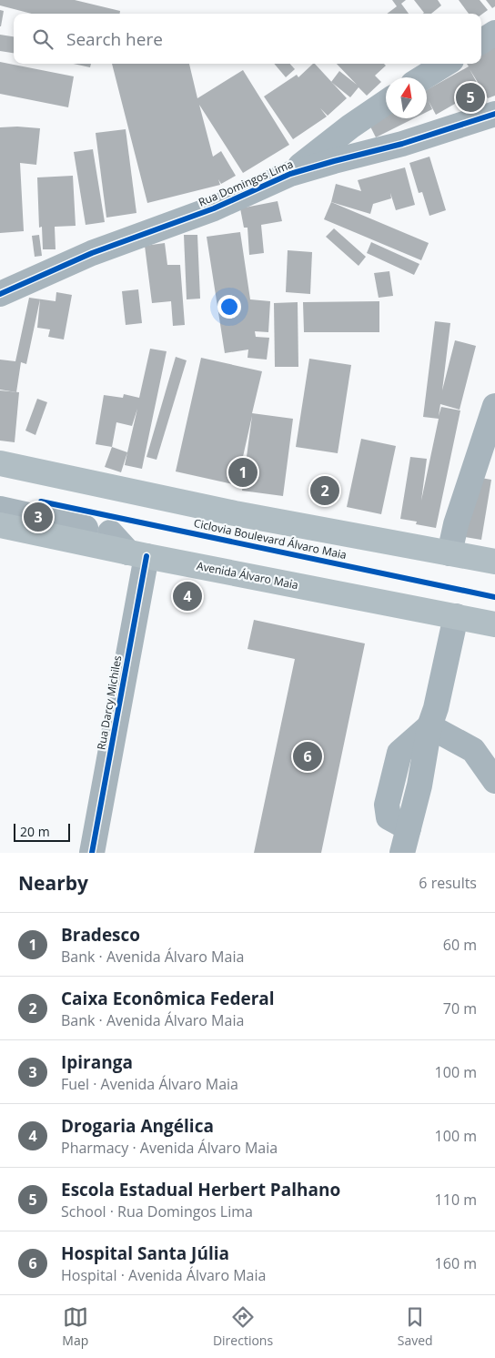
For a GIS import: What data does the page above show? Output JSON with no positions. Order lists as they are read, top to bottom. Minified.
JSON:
{"streets":{"main road":["Avenida Álvaro Maia"],"street":["Rua Domingos Lima","Rua Darcy Michiles"],"cycle path":["Ciclovia Boulevard Álvaro Maia"]},"crossings":[["Avenida Álvaro Maia","Rua Darcy Michiles"]],"scale_bar":"20 m","north":"top","page":{"search":"Search here","pins":["5","1","2","3","4","6"],"scale":"20 m","heading":["Nearby","6 results"],"list":[{"mark":"1","name":"Bradesco","note":"Bank · Avenida Álvaro Maia","value":"60 m"},{"mark":"2","name":"Caixa Econômica Federal","note":"Bank · Avenida Álvaro Maia","value":"70 m"},{"mark":"3","name":"Ipiranga","note":"Fuel · Avenida Álvaro Maia","value":"100 m"},{"mark":"4","name":"Drogaria Angélica","note":"Pharmacy · Avenida Álvaro Maia","value":"100 m"},{"mark":"5","name":"Escola Estadual Herbert Palhano","note":"School · Rua Domingos Lima","value":"110 m"},{"mark":"6","name":"Hospital Santa Júlia","note":"Hospital · Avenida Álvaro Maia","value":"160 m"}],"nav":["Map","Directions","Saved"]}}
